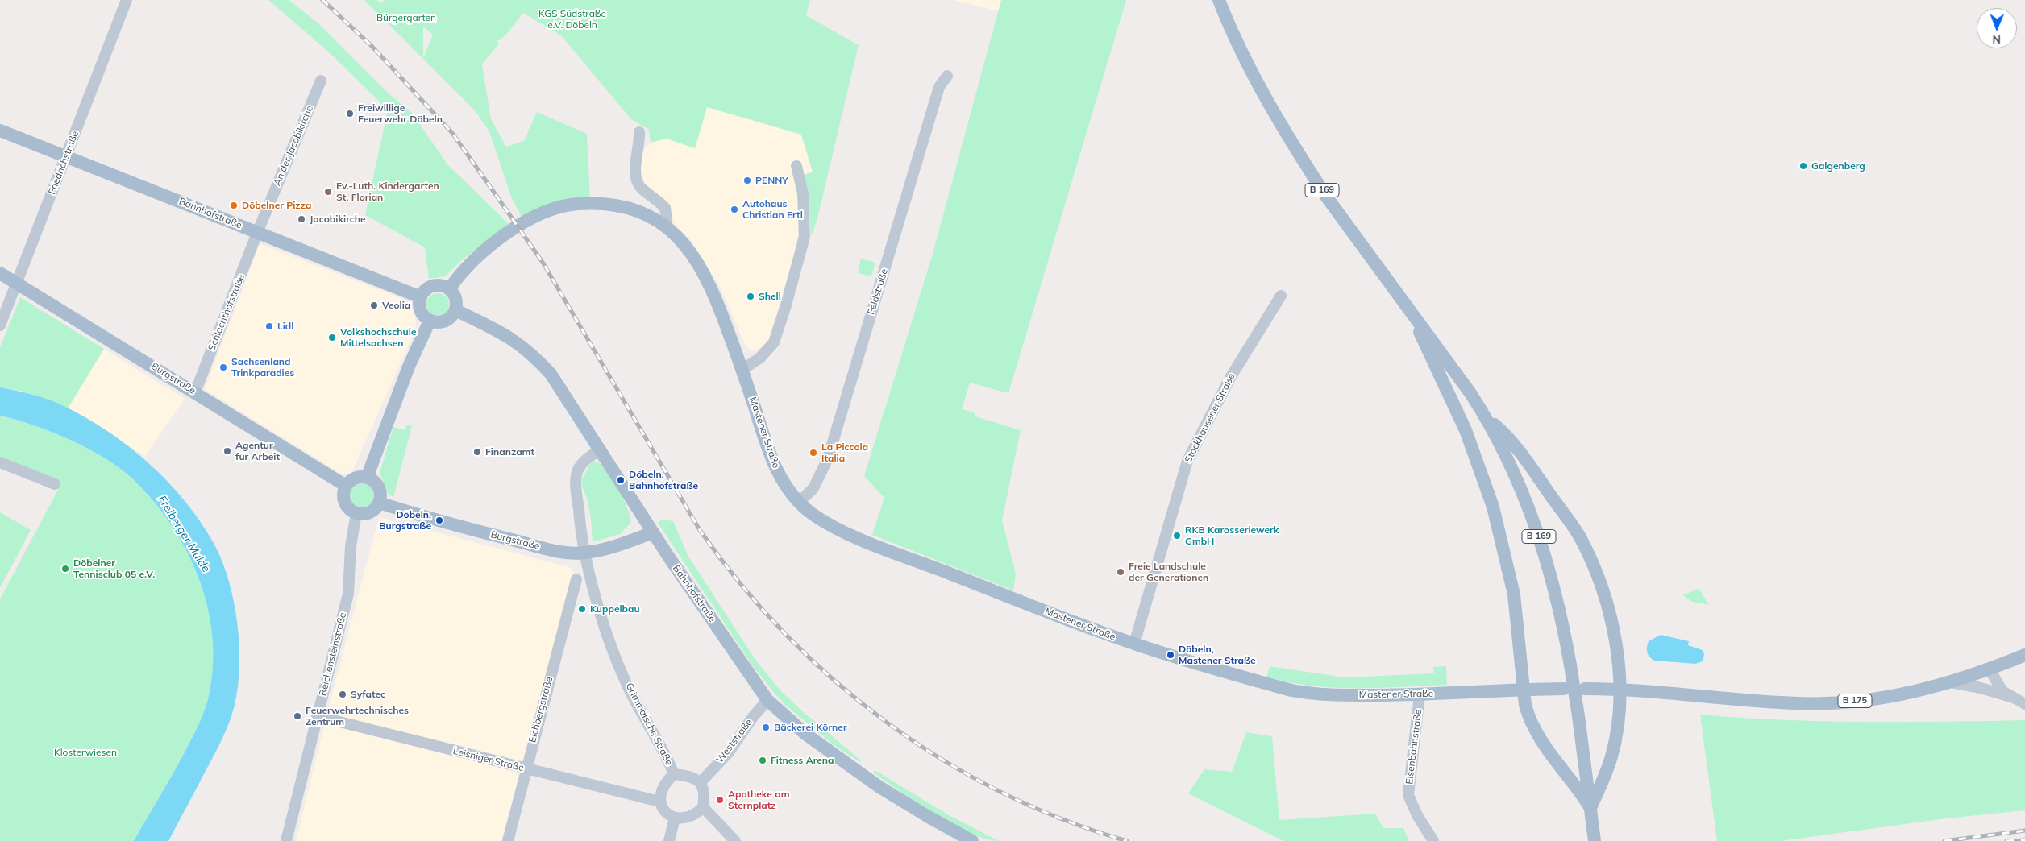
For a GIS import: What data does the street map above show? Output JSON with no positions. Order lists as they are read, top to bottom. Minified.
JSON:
{"streets":{"main road":["B 169","Bahnhofstraße","Burgstraße","Mastener Straße","B 175"],"street":["An der Jacobikirche","Friedrichstraße","Feldstraße","Schlachthofstraße","Stockhausener Straße","Reichensteinstraße","Eichbergstraße","Grimmaische Straße","Weststraße","Eisenbahnstraße","Leisniger Straße"]},"crossings":[["An der Jacobikirche","Bahnhofstraße"],["An der Jacobikirche","Schlachthofstraße"],["Friedrichstraße","Bahnhofstraße"],["Friedrichstraße","Burgstraße"],["Bahnhofstraße","Schlachthofstraße"],["Bahnhofstraße","Burgstraße"],["Bahnhofstraße","Mastener Straße"],["Bahnhofstraße","Grimmaische Straße"],["Bahnhofstraße","Weststraße"],["Feldstraße","Mastener Straße"],["Schlachthofstraße","Burgstraße"],["Burgstraße","Reichensteinstraße"],["Burgstraße","Grimmaische Straße"],["Stockhausener Straße","Mastener Straße"],["Mastener Straße","Eisenbahnstraße"],["Reichensteinstraße","Leisniger Straße"],["Eichbergstraße","Leisniger Straße"],["Grimmaische Straße","Weststraße"],["Grimmaische Straße","Leisniger Straße"],["Weststraße","Leisniger Straße"]],"water":["Freiberger Mulde"],"parks":["KGS Südstraße e.V. Döbeln","Bürgergarten","Klosterwiesen"],"places":["Freiwillige Feuerwehr Döbeln","Galgenberg","PENNY","Ev.-Luth. Kindergarten St. Florian","Döbelner Pizza","Autohaus Christian Ertl","Jacobikirche","Shell","Veolia","Lidl","Volkshochschule Mittelsachsen","Sachsenland Trinkparadies","Agentur für Arbeit","Finanzamt","La Piccola Italia","Döbeln, Bahnhofstraße","Döbeln, Burgstraße","RKB Karosseriewerk GmbH","Döbelner Tennisclub 05 e.V.","Freie Landschule der Generationen","Kuppelbau","Döbeln, Mastener Straße","Syfatec","Feuerwehrtechnisches Zentrum","Bäckerei Körner","Fitness Arena","Apotheke am Sternplatz"],"north":"bottom"}
